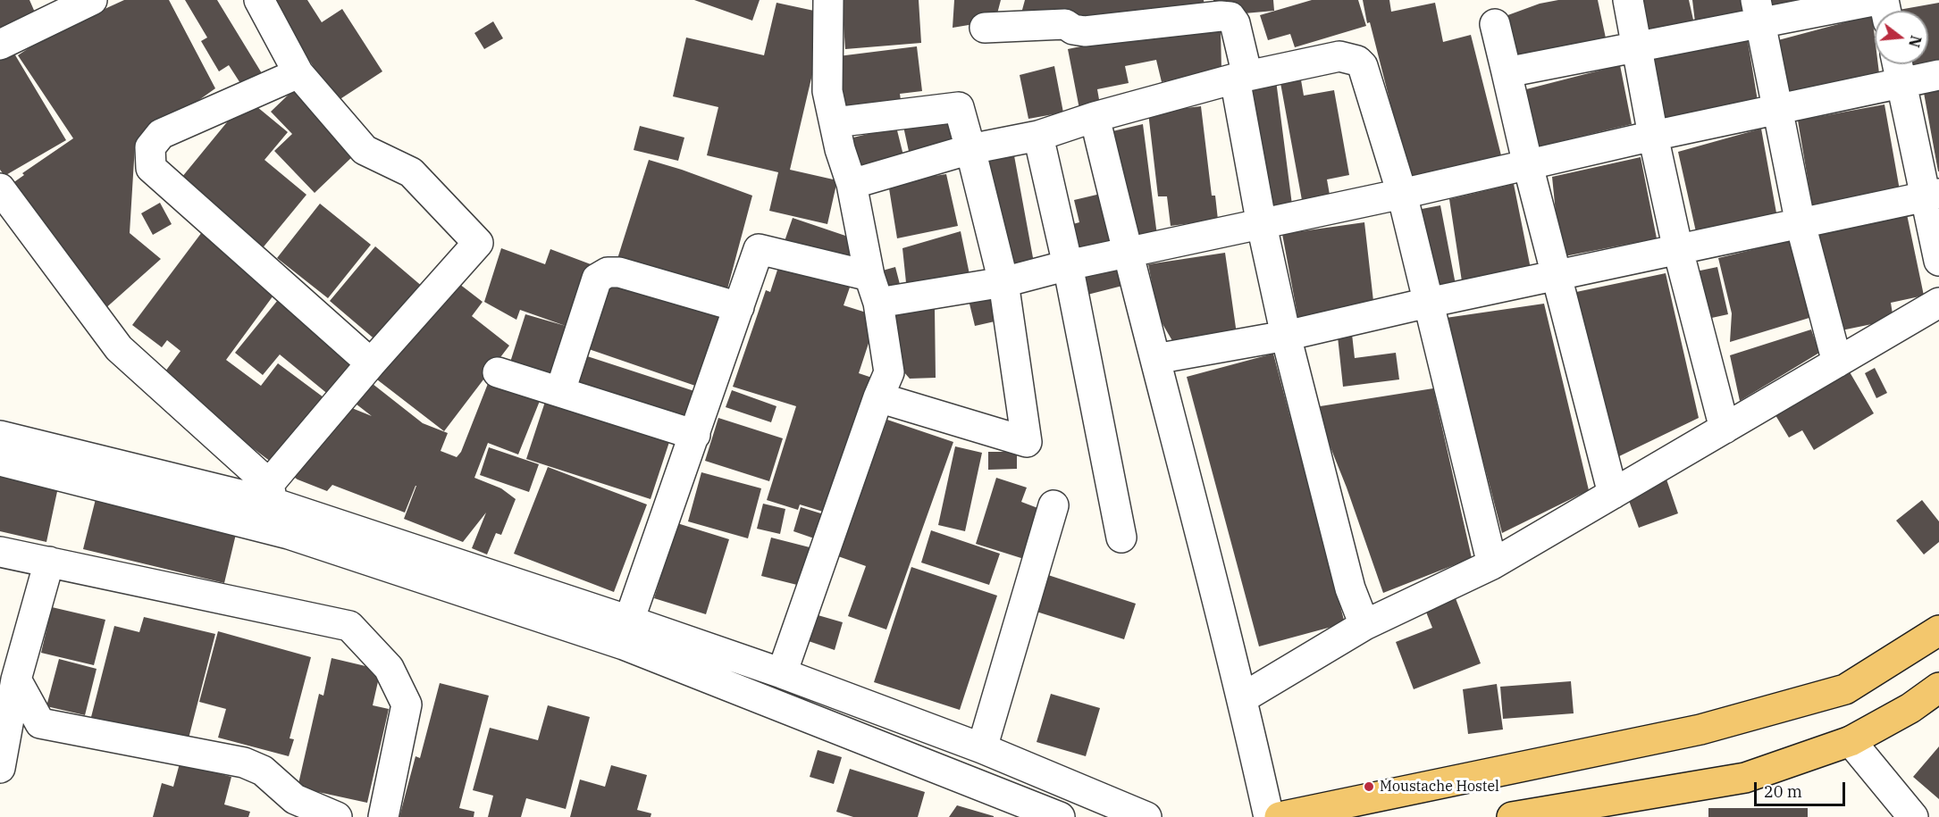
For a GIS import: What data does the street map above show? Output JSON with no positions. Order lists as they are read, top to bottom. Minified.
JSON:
{"places":["Moustache Hostel"],"scale_bar":"20 m","north":"right"}
